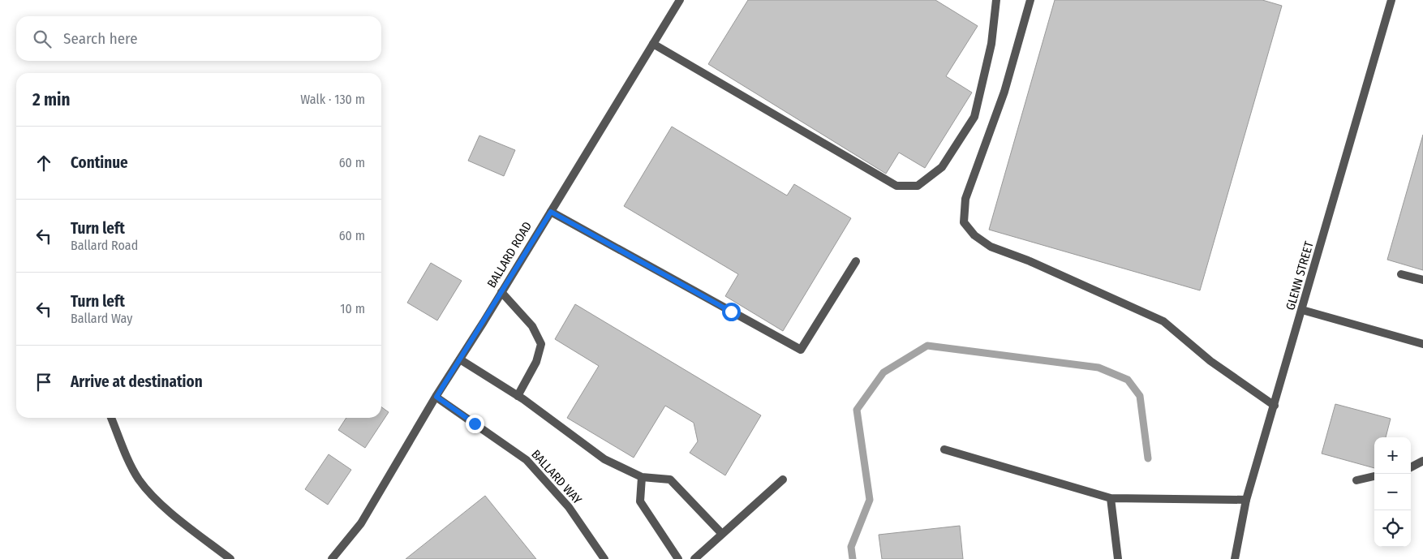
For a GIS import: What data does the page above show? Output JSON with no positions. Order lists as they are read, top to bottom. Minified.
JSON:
{"streets":{"street":["BALLARD ROAD","GLENN STREET","BALLARD WAY"]},"crossings":[["BALLARD ROAD","BALLARD WAY"]],"page":{"search":"Search here","heading":["2 min","Walk · 130 m"],"list":[["Continue","60 m"],["Turn left","Ballard Road","60 m"],["Turn left","Ballard Way","10 m"],"Arrive at destination"],"map_buttons":["+","−"]}}
